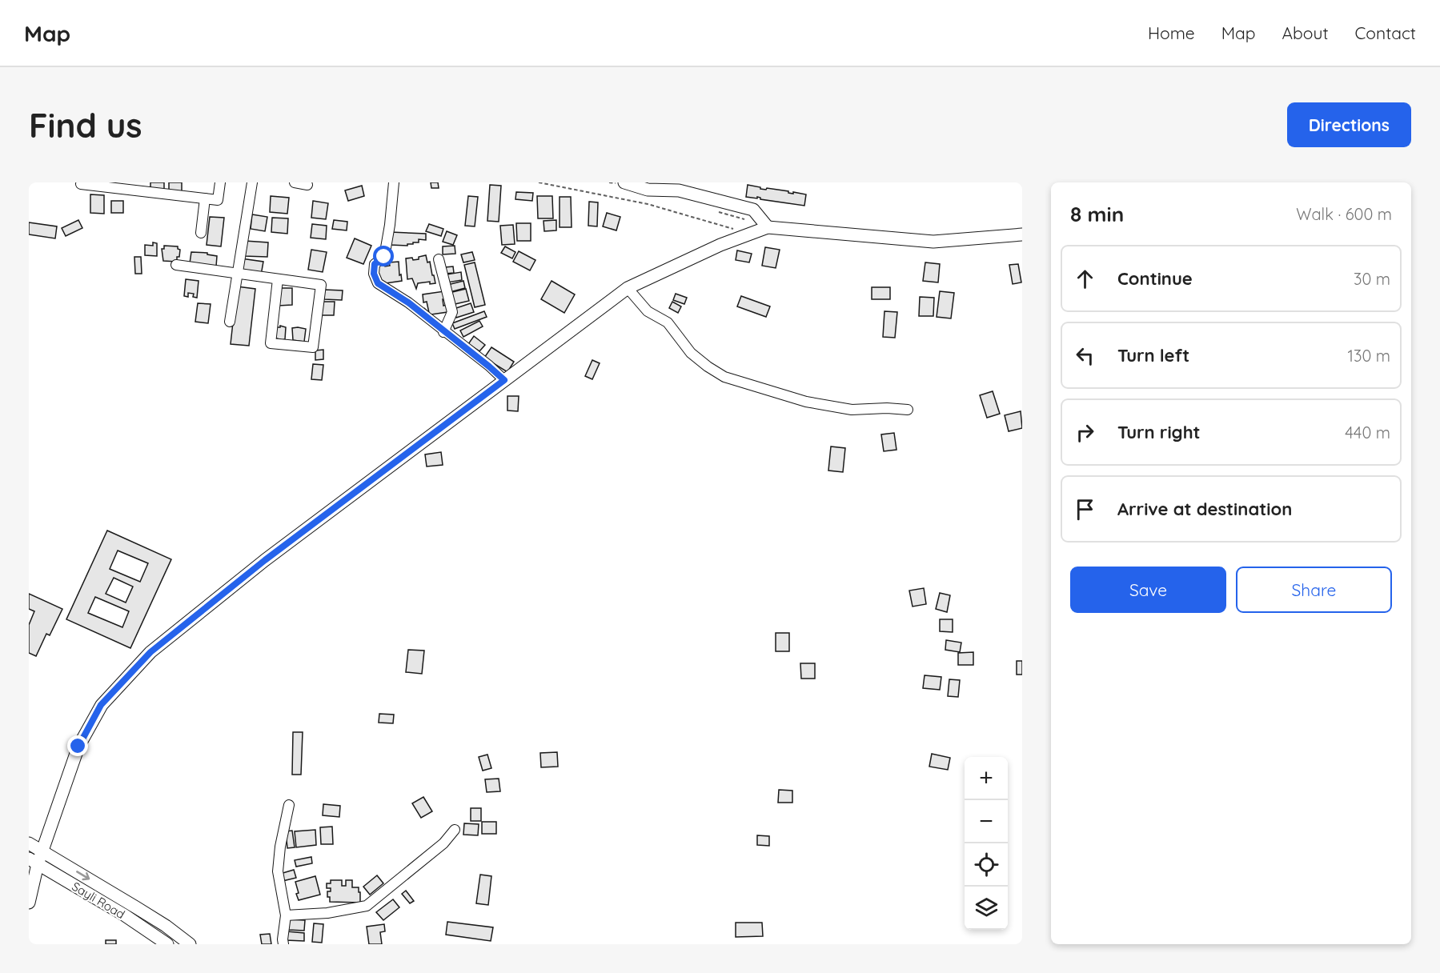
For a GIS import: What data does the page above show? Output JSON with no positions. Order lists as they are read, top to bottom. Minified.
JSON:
{"streets":{"main road":["Sayli Road"]},"page":{"header":"Map","nav":["Home","Map","About","Contact"],"buttons":["Directions",["Save","Share"]],"title":"Find us","heading":["8 min","Walk · 600 m"],"list":[["Continue","30 m"],["Turn left","130 m"],["Turn right","440 m"],"Arrive at destination"],"map_buttons":["+","−"]}}
